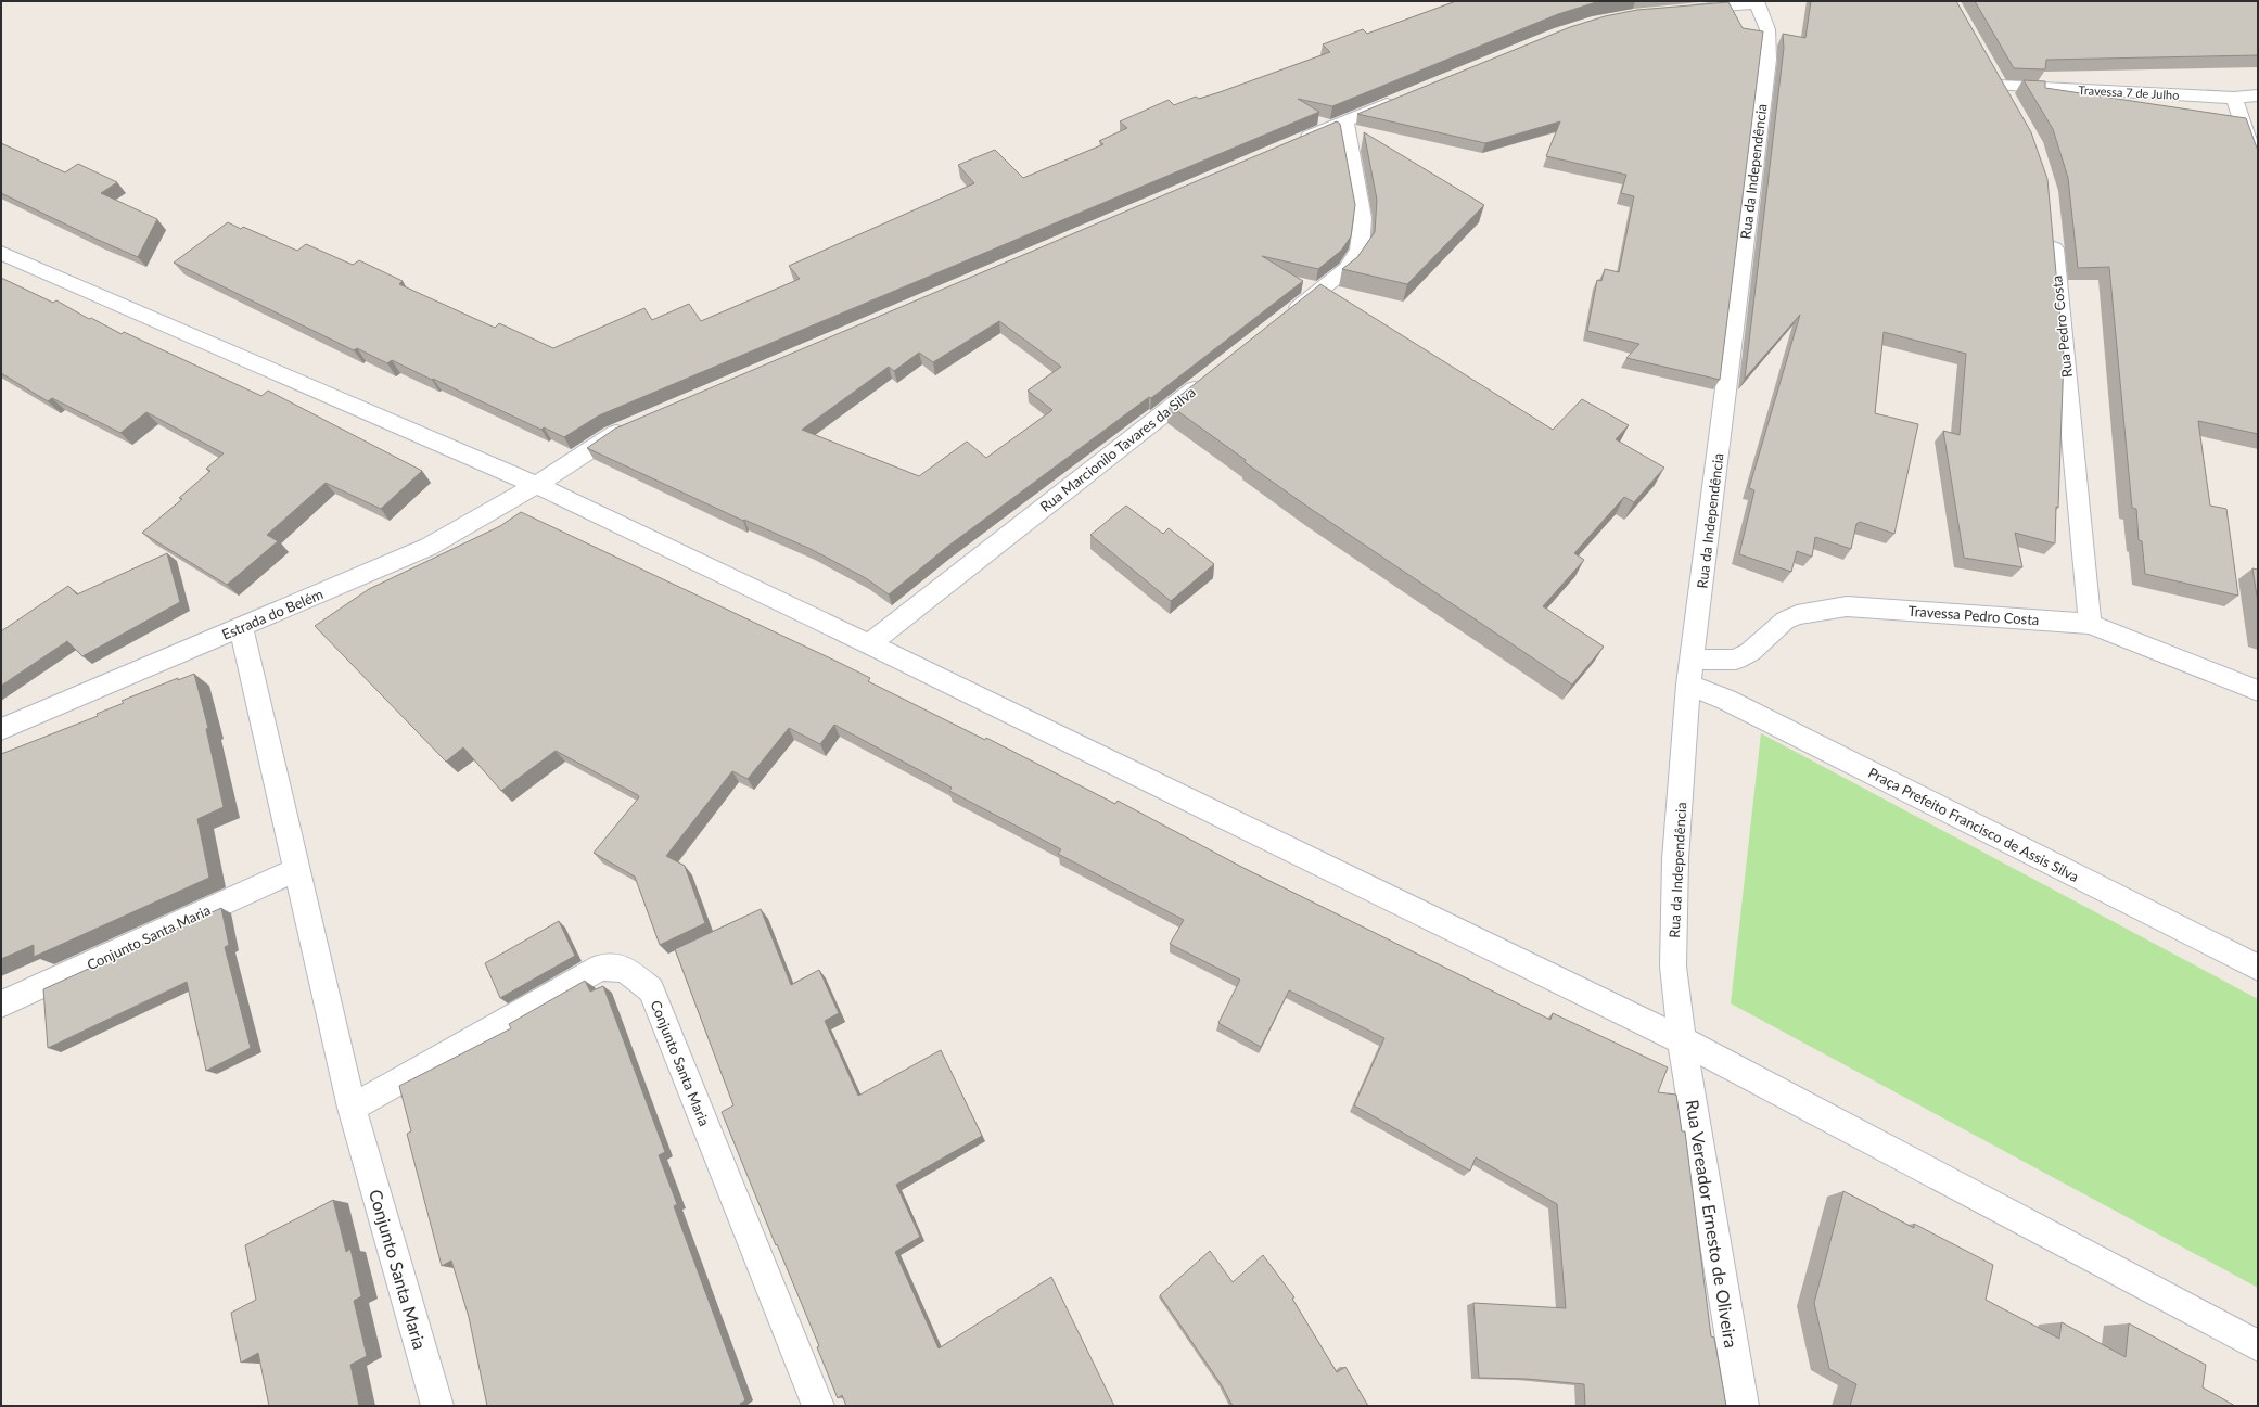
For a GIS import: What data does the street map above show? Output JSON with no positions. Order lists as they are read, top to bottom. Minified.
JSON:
{"streets":{"street":["Travessa 7 de Julho","Rua da Independência","Rua Pedro Costa","Rua Marcionilo Tavares da Silva","Estrada do Belém","Travessa Pedro Costa","Praça Prefeito Francisco de Assis Silva","Conjunto Santa Maria","Rua Vereador Ernesto de Oliveira"]},"crossings":[["Rua da Independência","Travessa Pedro Costa"],["Rua da Independência","Praça Prefeito Francisco de Assis Silva"],["Rua da Independência","Rua Vereador Ernesto de Oliveira"],["Rua Pedro Costa","Travessa Pedro Costa"],["Estrada do Belém","Conjunto Santa Maria"]]}
